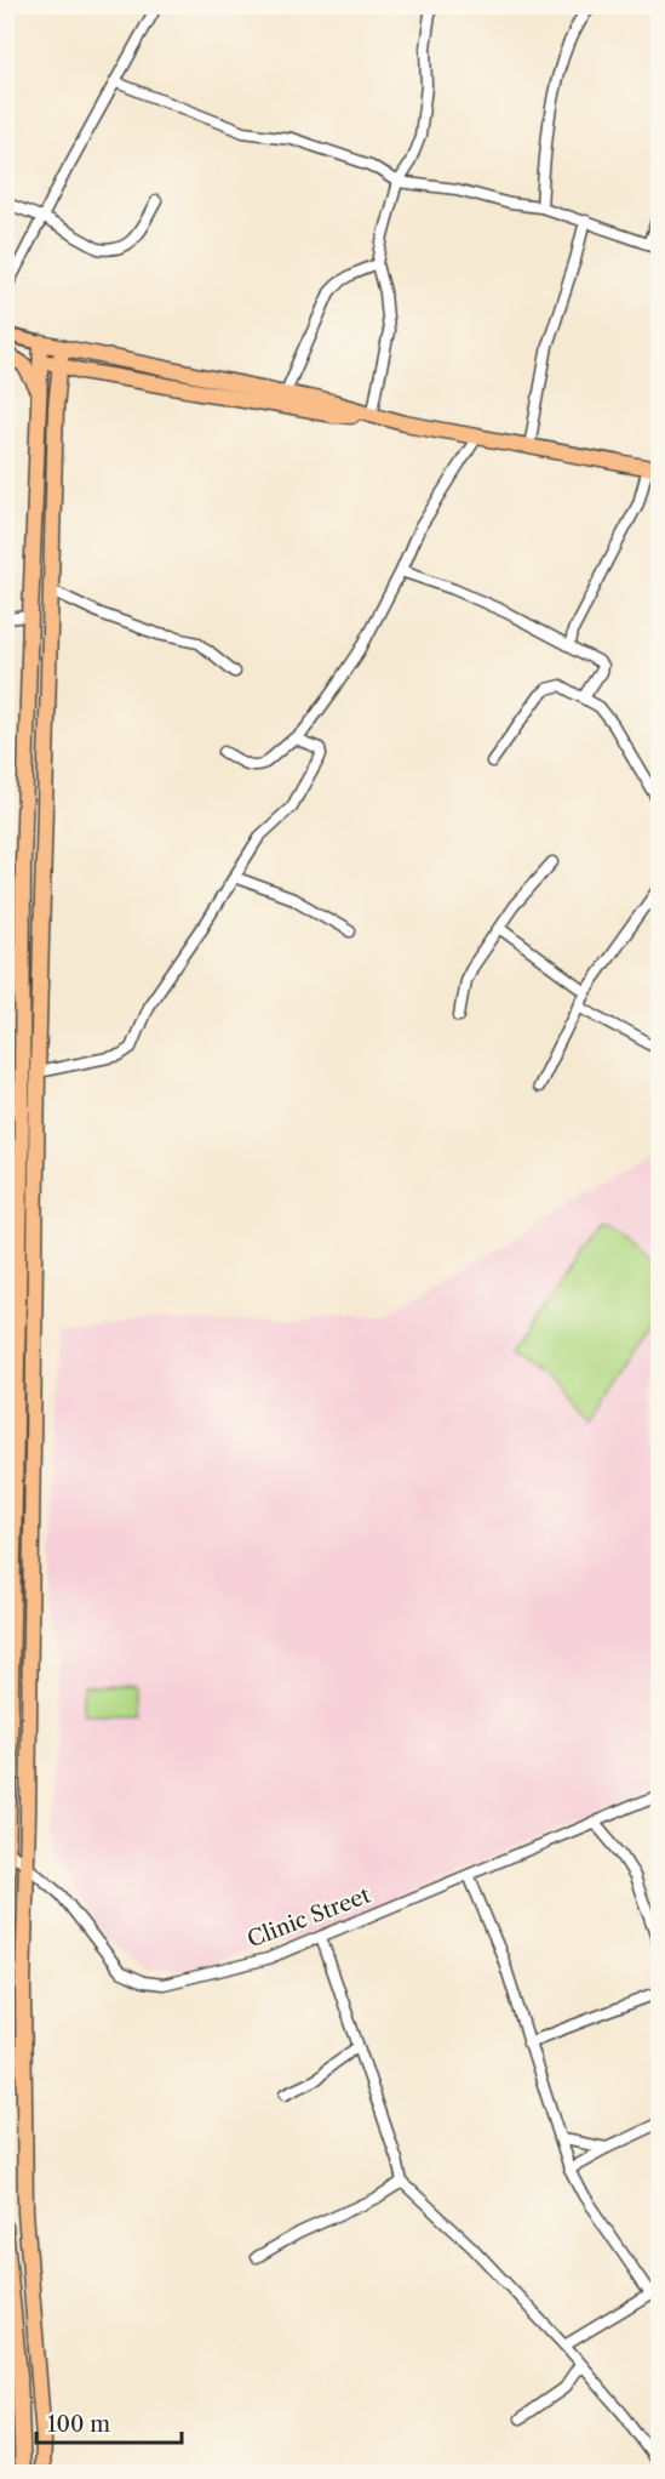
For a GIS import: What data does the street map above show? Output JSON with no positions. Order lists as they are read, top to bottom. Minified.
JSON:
{"streets":{"street":["Clinic Street"]},"scale_bar":"100 m"}
